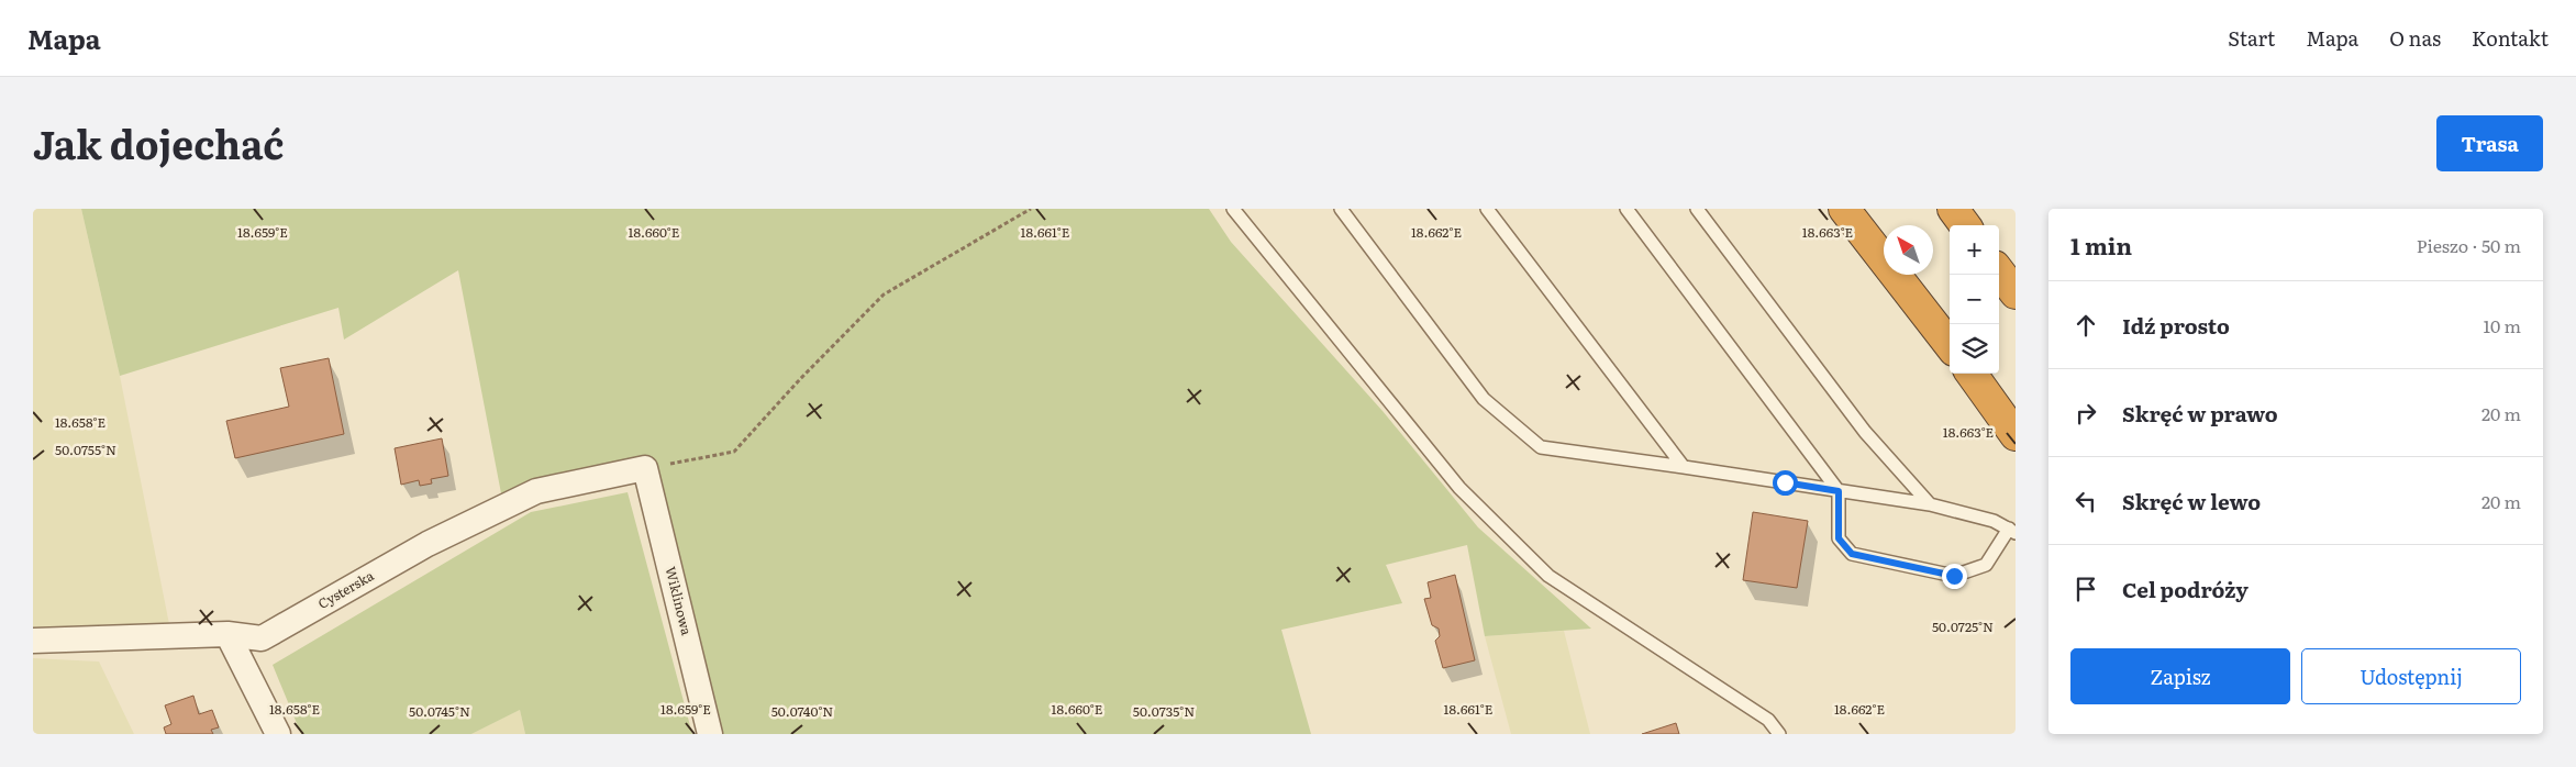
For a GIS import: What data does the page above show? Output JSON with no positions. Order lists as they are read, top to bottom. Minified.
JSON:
{"streets":{"street":["Cysterska","Wiklinowa"]},"crossings":[["Cysterska","Wiklinowa"]],"north":"top left","page":{"header":"Mapa","nav":["Start","Mapa","O nas","Kontakt"],"title":"Jak dojechać","buttons":["Trasa",["Zapisz","Udostępnij"]],"heading":["1 min","Pieszo · 50 m"],"map_buttons":["+","−"],"list":[["Idź prosto","10 m"],["Skręć w prawo","20 m"],["Skręć w lewo","20 m"],"Cel podróży"]},"coordinates":["18.660°E","18.659°E","18.661°E","18.662°E","18.663°E","18.658°E","50.0755°N","50.0725°N","50.0745°N","50.0740°N","50.0735°N"]}
